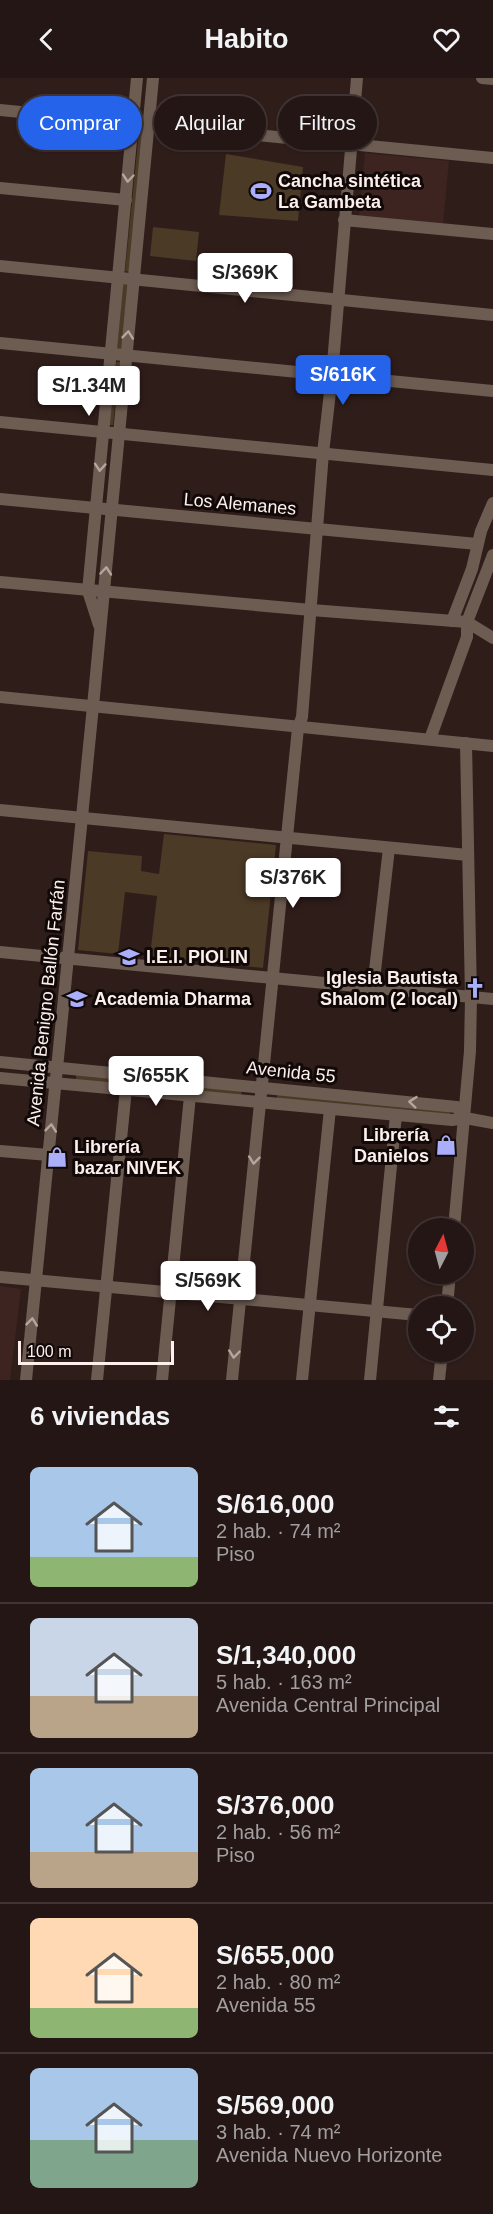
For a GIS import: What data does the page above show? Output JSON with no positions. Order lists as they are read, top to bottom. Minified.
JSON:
{"streets":{"street":["Los Alemanes","Avenida Benigno Ballón Farfán","Avenida 55"]},"crossings":[["Los Alemanes","Avenida Benigno Ballón Farfán"],["Avenida Benigno Ballón Farfán","Avenida 55"]],"places":{"sports":["Cancha sintética La Gambeta"],"school or university":["I.E.I. PIOLIN","Academia Dharma"],"church":["Iglesia Bautista Shalom (2 local)"],"shop":["Librería Danielos","Librería bazar NIVEK"]},"scale_bar":"100 m","north":"top","page":{"header":"Habito","chip":["Comprar","Alquilar","Filtros"],"price":["S/369K","S/616K","S/1.34M","S/376K","S/655K","S/569K"],"scale":"100 m","heading":"6 viviendas","list":[{"name":"S/616,000","note":"2 hab. · 74 m² · Piso"},{"name":"S/1,340,000","note":"5 hab. · 163 m² · Avenida Central Principal"},{"name":"S/376,000","note":"2 hab. · 56 m² · Piso"},{"name":"S/655,000","note":"2 hab. · 80 m² · Avenida 55"},{"name":"S/569,000","note":"3 hab. · 74 m² · Avenida Nuevo Horizonte"}]}}
